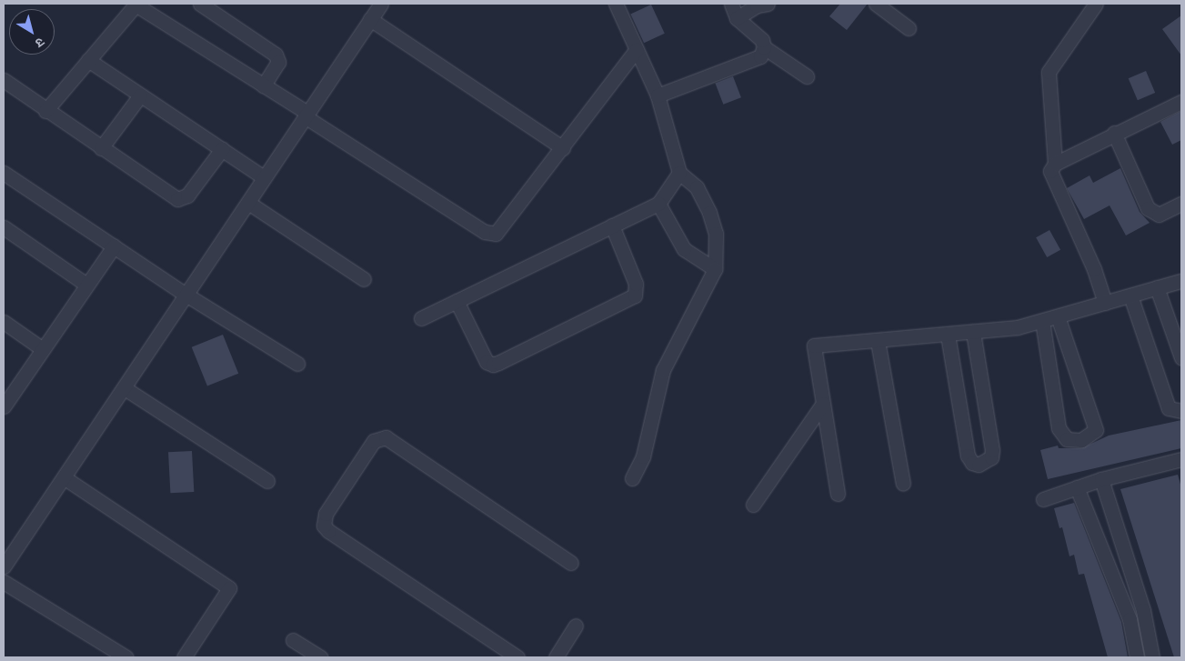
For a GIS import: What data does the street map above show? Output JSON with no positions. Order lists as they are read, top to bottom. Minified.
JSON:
{"north":"bottom right"}
